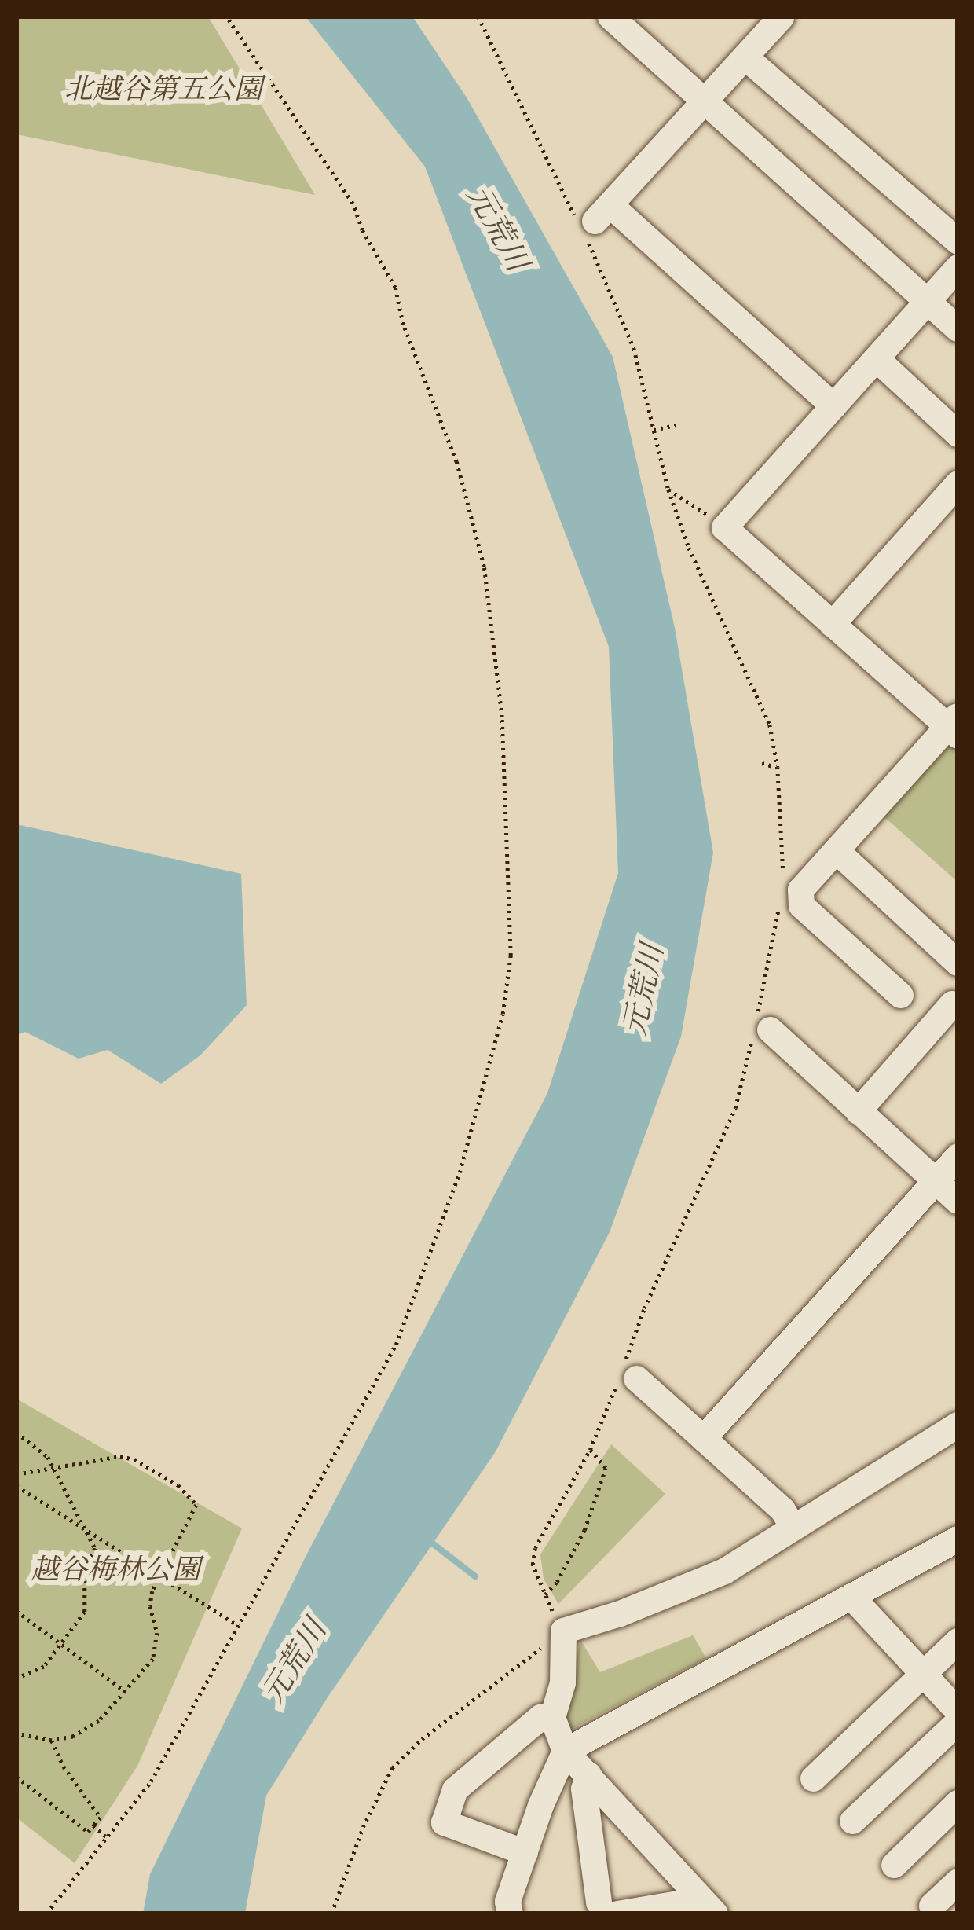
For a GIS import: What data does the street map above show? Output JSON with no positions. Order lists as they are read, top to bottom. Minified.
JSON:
{"water":["元荒川"],"parks":["北越谷第五公園","越谷梅林公園"]}
